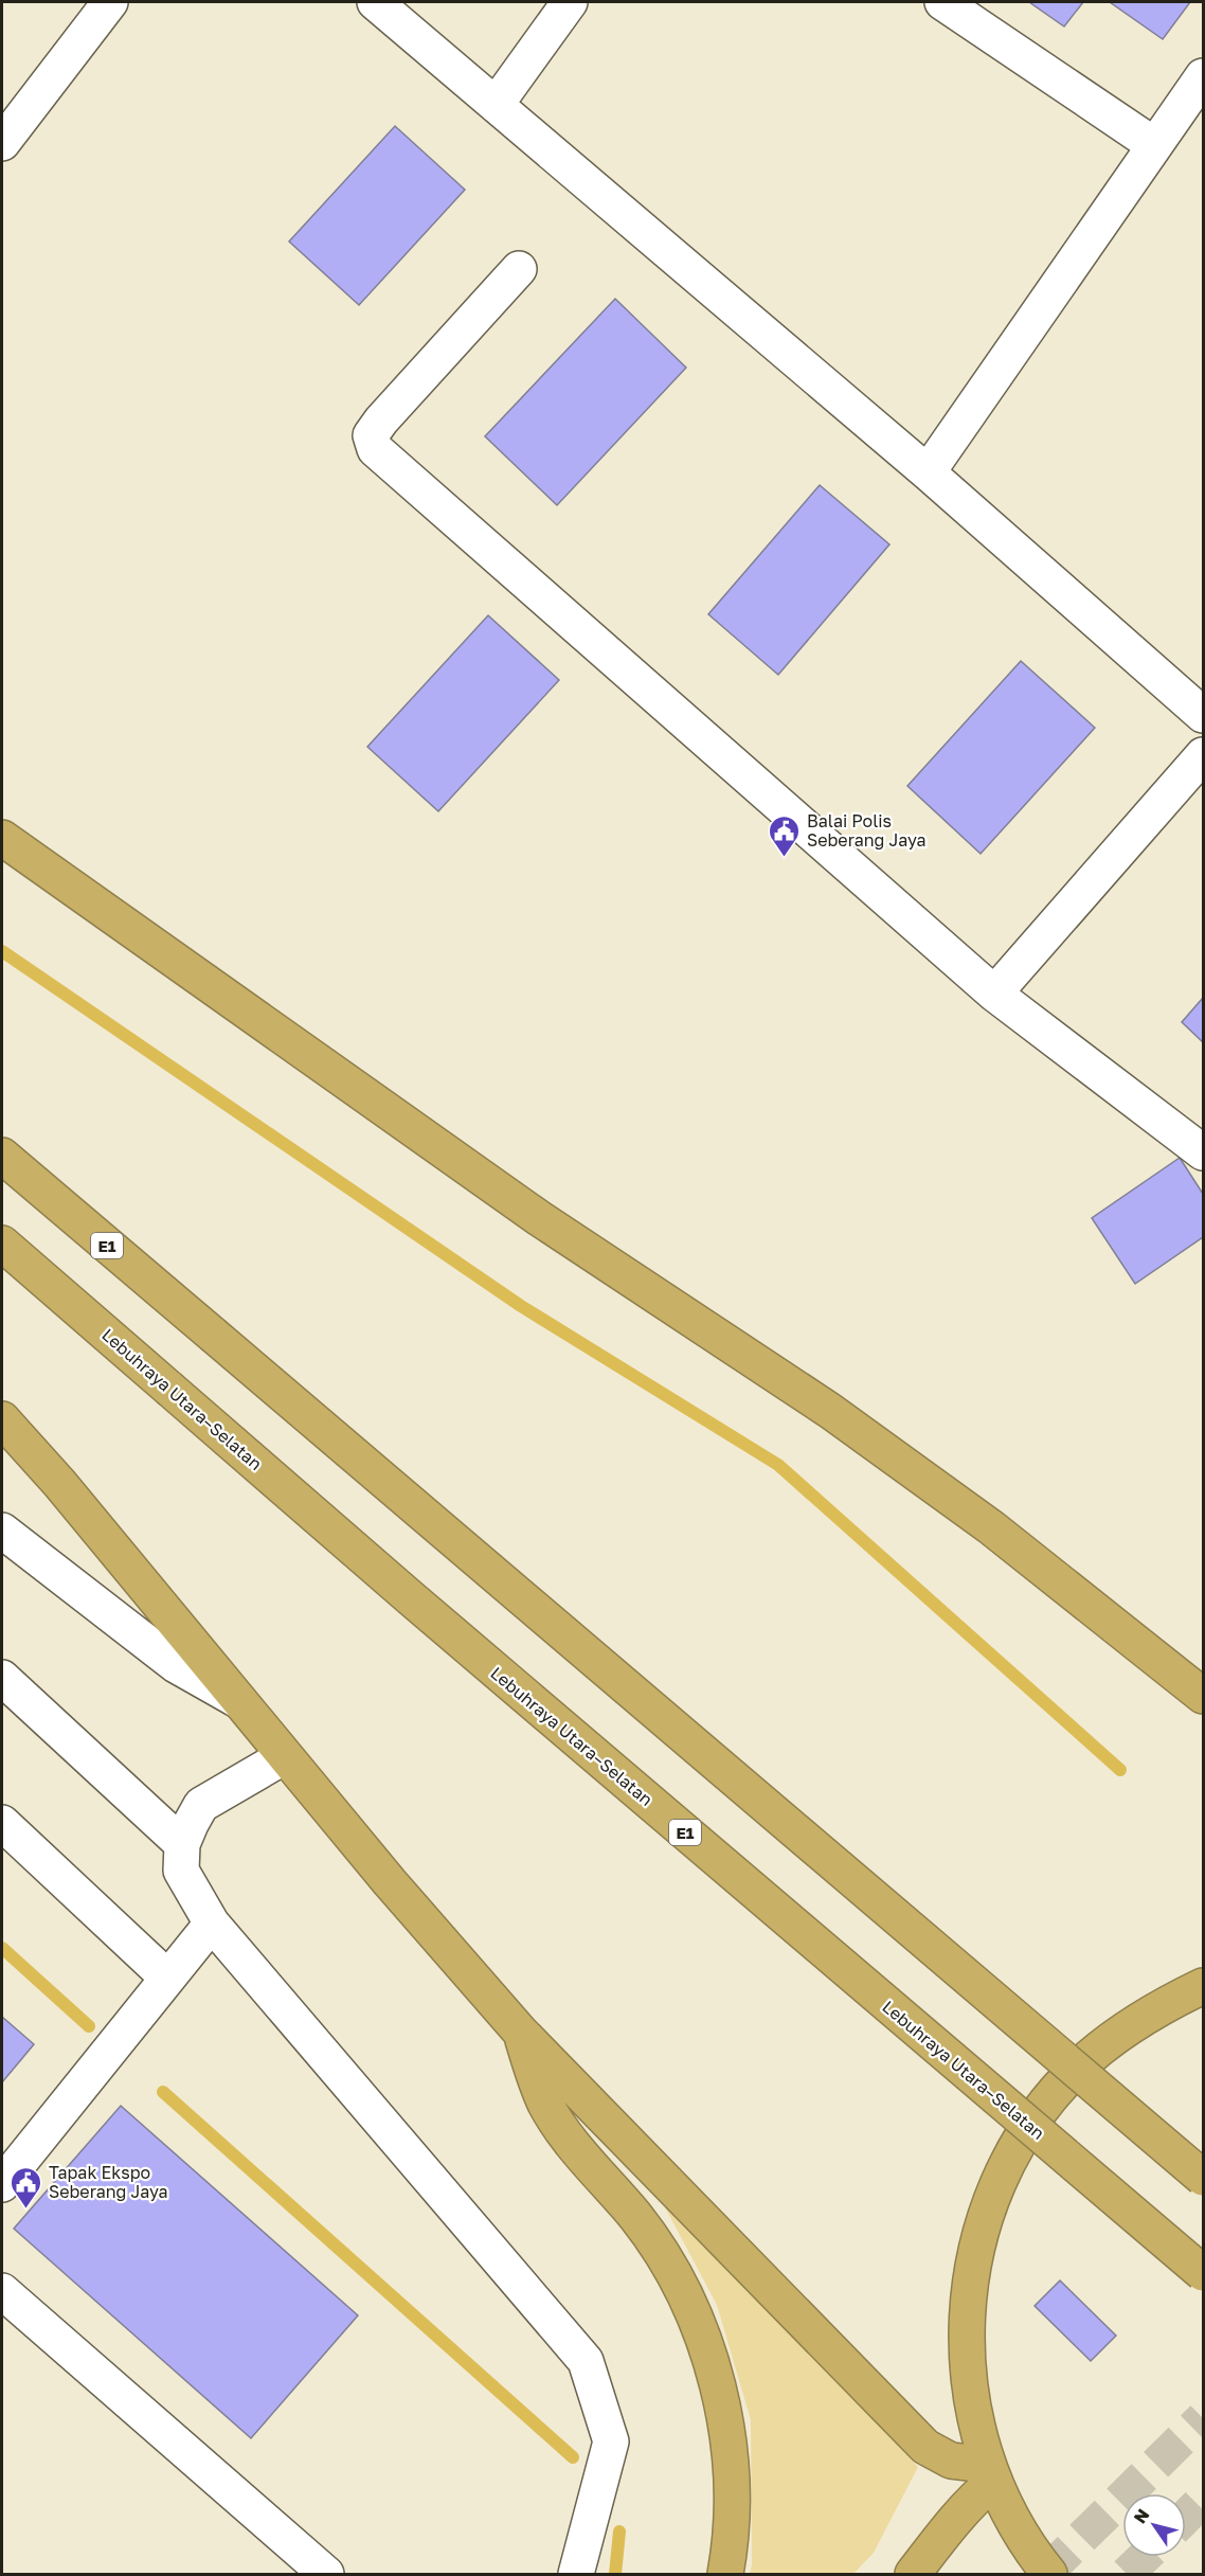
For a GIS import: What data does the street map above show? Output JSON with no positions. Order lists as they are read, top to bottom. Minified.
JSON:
{"streets":{"highway":["E1","Lebuhraya Utara–Selatan"]},"places":{"public building":["Balai Polis Seberang Jaya","Tapak Ekspo Seberang Jaya"]},"north":"top left"}
